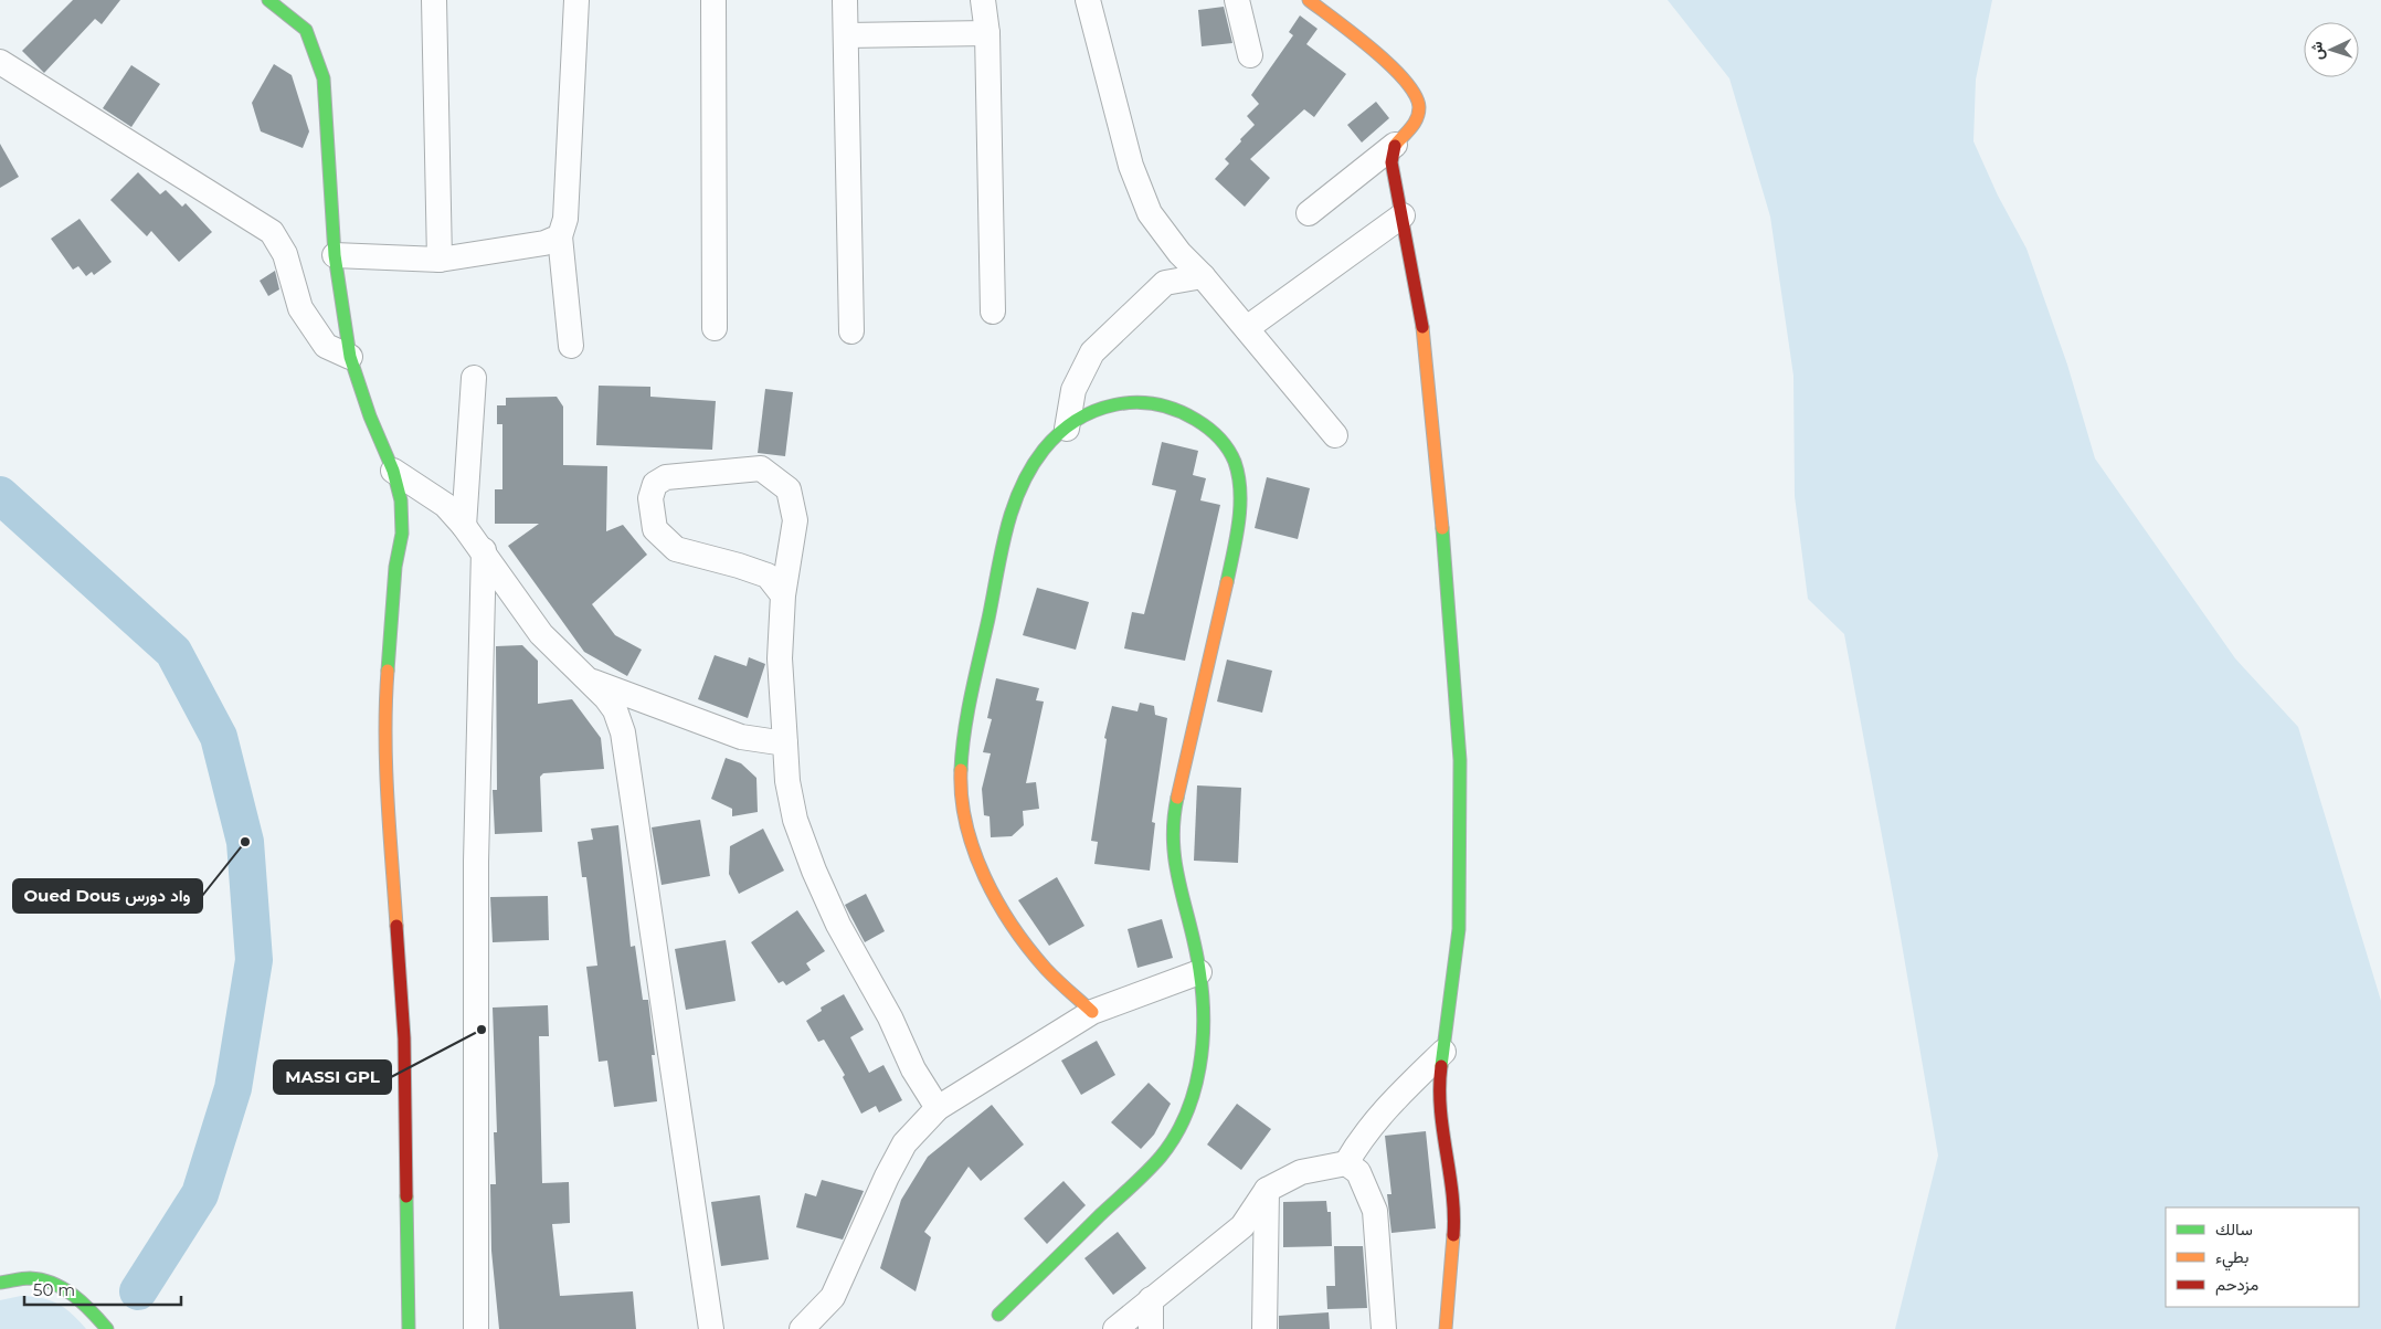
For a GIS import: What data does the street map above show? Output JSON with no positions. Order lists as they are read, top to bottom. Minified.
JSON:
{"places":["Oued Dous واد دورس","MASSI GPL"],"legend":["سالك","بطيء","مزدحم"],"scale_bar":"50 m","north":"left"}
